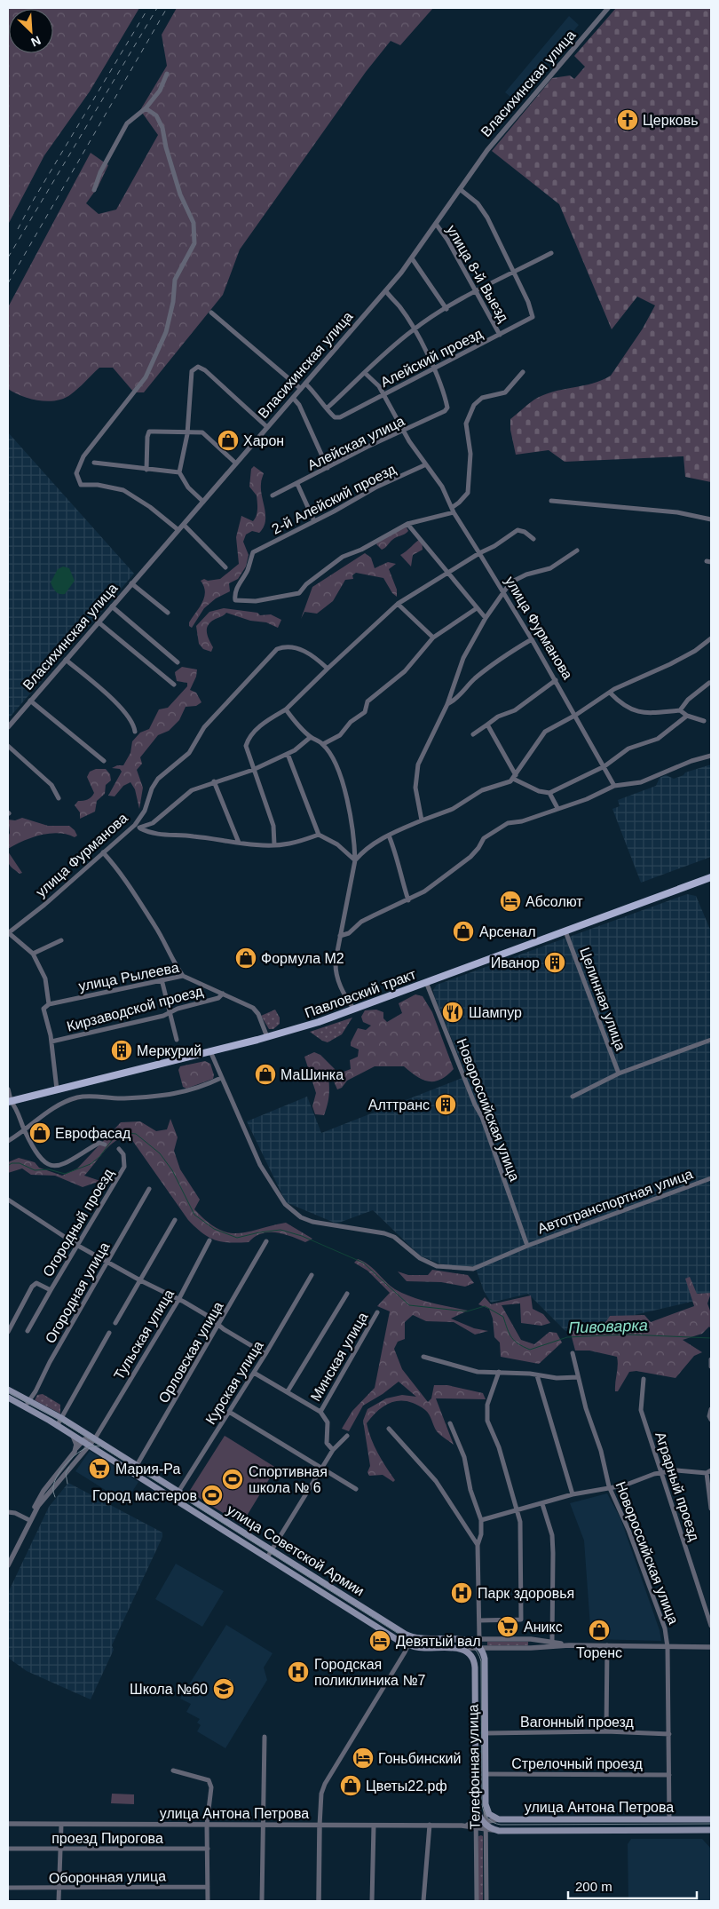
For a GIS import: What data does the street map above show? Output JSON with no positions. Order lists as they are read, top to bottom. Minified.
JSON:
{"streets":{"main road":["Павловский тракт","улица Советской Армии","Телефонная улица","улица Антона Петрова"],"street":["Власихинская улица","улица 8-й Выезд","Алейский проезд","Алейская улица","2-й Алейский проезд","улица Фурманова","улица Рылеева","Целинная улица","Кирзаводской проезд","Новороссийская улица","Автотранспортная улица","Огородный проезд","Огородная улица","Тульская улица","Орловская улица","Минская улица","Курская улица","Аграрный проезд","Вагонный проезд","Стрелочный проезд","проезд Пирогова","Оборонная улица"]},"crossings":[["Власихинская улица","улица 8-й Выезд"],["улица 8-й Выезд","Алейский проезд"],["Алейский проезд","Алейская улица"],["улица Рылеева","Павловский тракт"],["улица Рылеева","Кирзаводской проезд"],["Павловский тракт","Целинная улица"],["Павловский тракт","Новороссийская улица"],["Павловский тракт","Автотранспортная улица"],["Новороссийская улица","Автотранспортная улица"],["Новороссийская улица","улица Советской Армии"],["Новороссийская улица","Вагонный проезд"],["Новороссийская улица","Стрелочный проезд"],["Новороссийская улица","улица Антона Петрова"],["Огородная улица","улица Советской Армии"],["Тульская улица","улица Советской Армии"],["Орловская улица","улица Советской Армии"],["Курская улица","улица Советской Армии"],["улица Советской Армии","Телефонная улица"],["Вагонный проезд","Телефонная улица"],["Стрелочный проезд","Телефонная улица"],["Телефонная улица","улица Антона Петрова"]],"water":["Пивоварка"],"places":{"church":["Церковь"],"shop":["Харон","Арсенал","Формула М2","МаШинка","Еврофасад","Торенс","Цветы22.рф"],"hotel":["Абсолют","Девятый вал","Гоньбинский"],"building":["Иванор","Меркурий","Алттранс"],"restaurant":["Шампур"],"supermarket":["Мария-Ра","Аникс"],"sports":["Спортивная школа № 6","Город мастеров"],"hospital":["Парк здоровья","Городская поликлиника №7"],"school or university":["Школа №60"]},"scale_bar":"200 m","north":"bottom right"}
